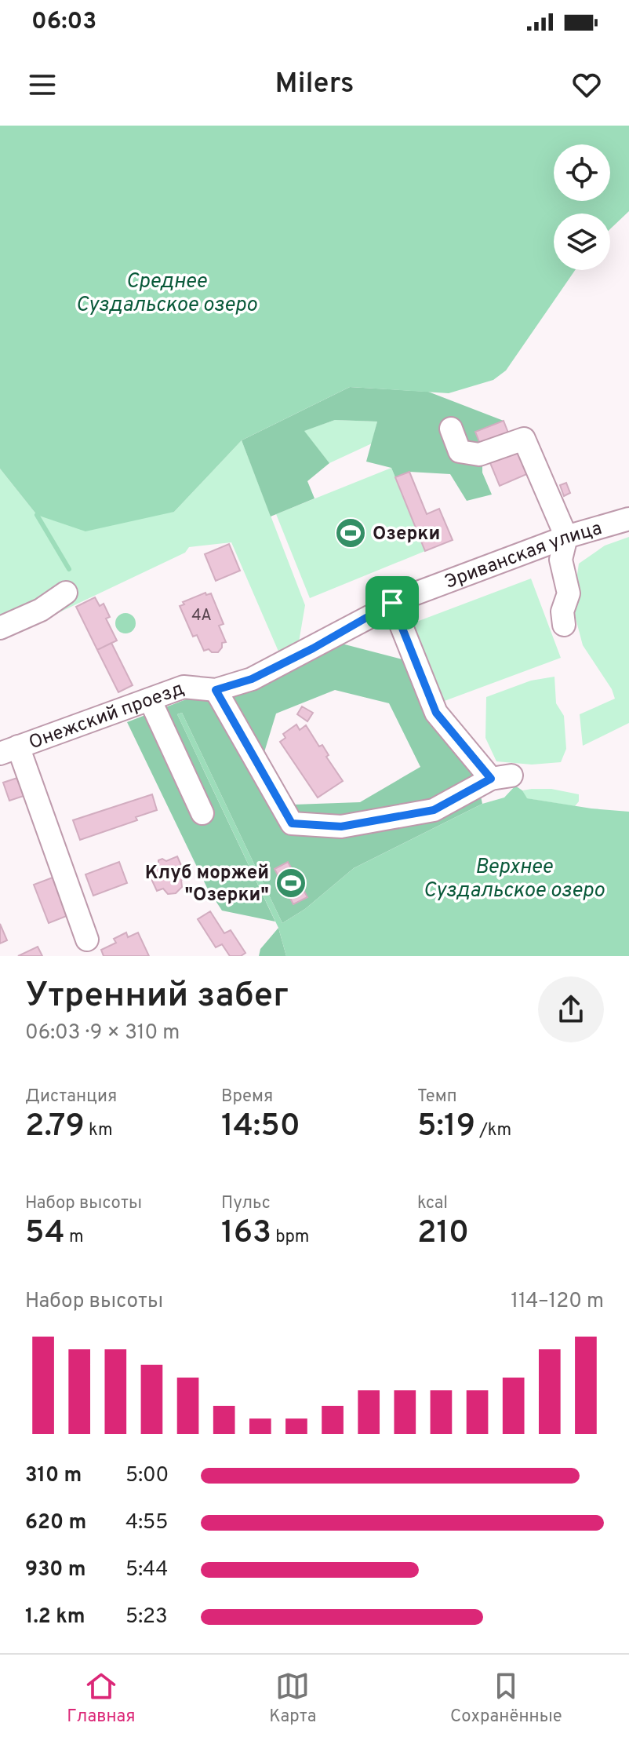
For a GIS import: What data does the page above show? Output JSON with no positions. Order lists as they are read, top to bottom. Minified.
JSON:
{"streets":{"street":["Эриванская улица","Онежский проезд"]},"crossings":[["Эриванская улица","Онежский проезд"]],"water":["Среднее Суздальское озеро","Верхнее Суздальское озеро"],"places":{"sports":["Озерки","Клуб моржей \"Озерки\""]},"house_numbers":["4А"],"page":{"status":"06:03","header":"Milers","heading":["Утренний забег","06:03 · 9 × 310 m"],"stats":[["Дистанция","2.79 km"],["Время","14:50"],["Темп","5:19 /km"],["Набор высоты","54 m"],["Пульс","163 bpm"],["kcal","210"]],"chart":["Набор высоты","114–120 m"],"list":[{"name":"310 m","note":"5:00"},{"name":"620 m","note":"4:55"},{"name":"930 m","note":"5:44"},{"name":"1.2 km","note":"5:23"}],"tabs":["Главная","Карта","Сохранённые"]}}
